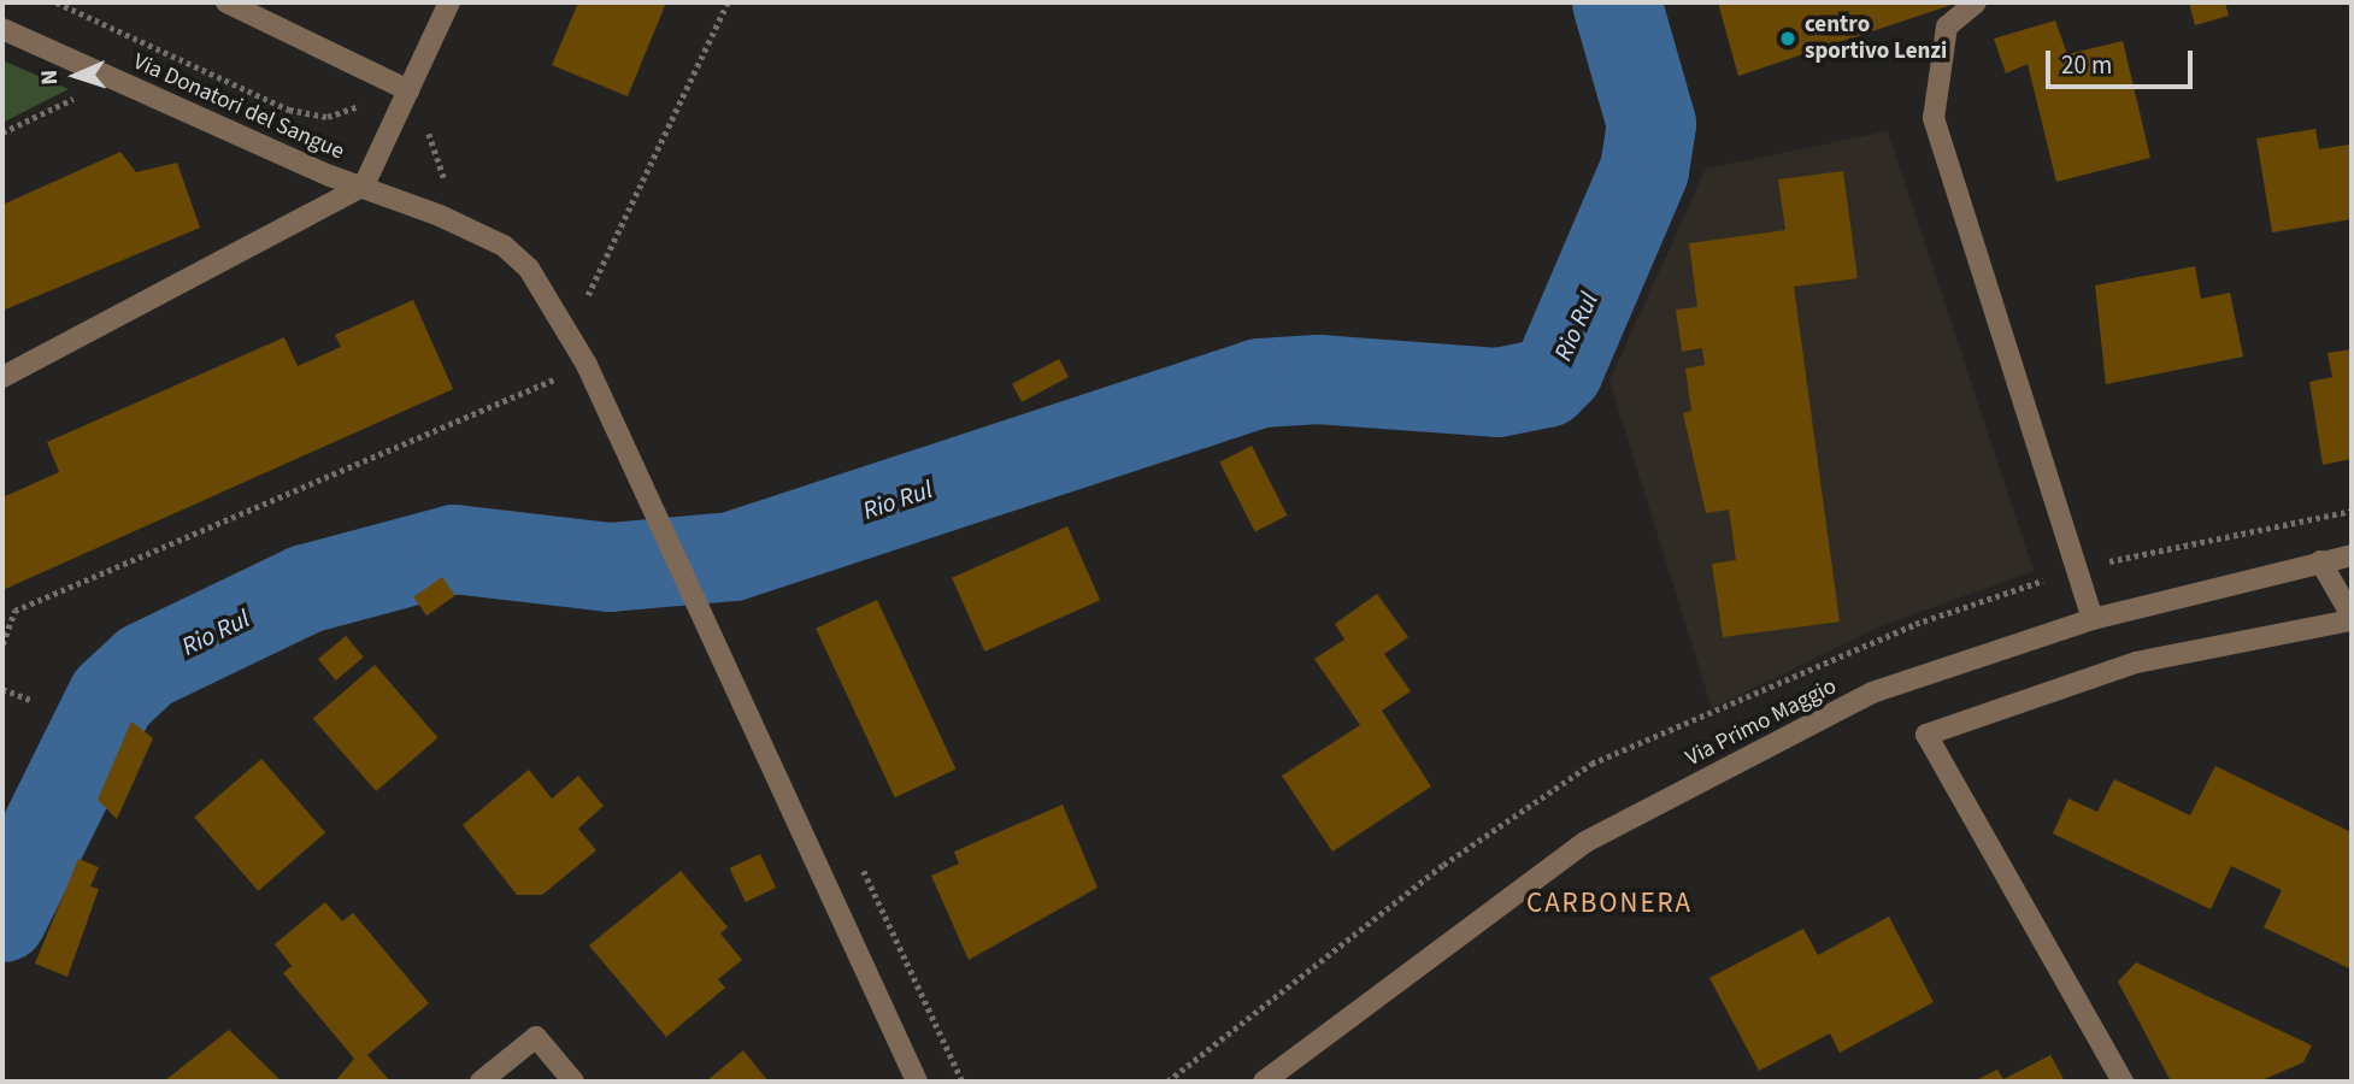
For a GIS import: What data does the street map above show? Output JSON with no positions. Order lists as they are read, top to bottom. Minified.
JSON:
{"streets":{"street":["Via Donatori del Sangue","Via Primo Maggio"]},"districts":["CARBONERA"],"water":["Rio Rul"],"places":["centro sportivo Lenzi"],"scale_bar":"20 m","north":"left"}
